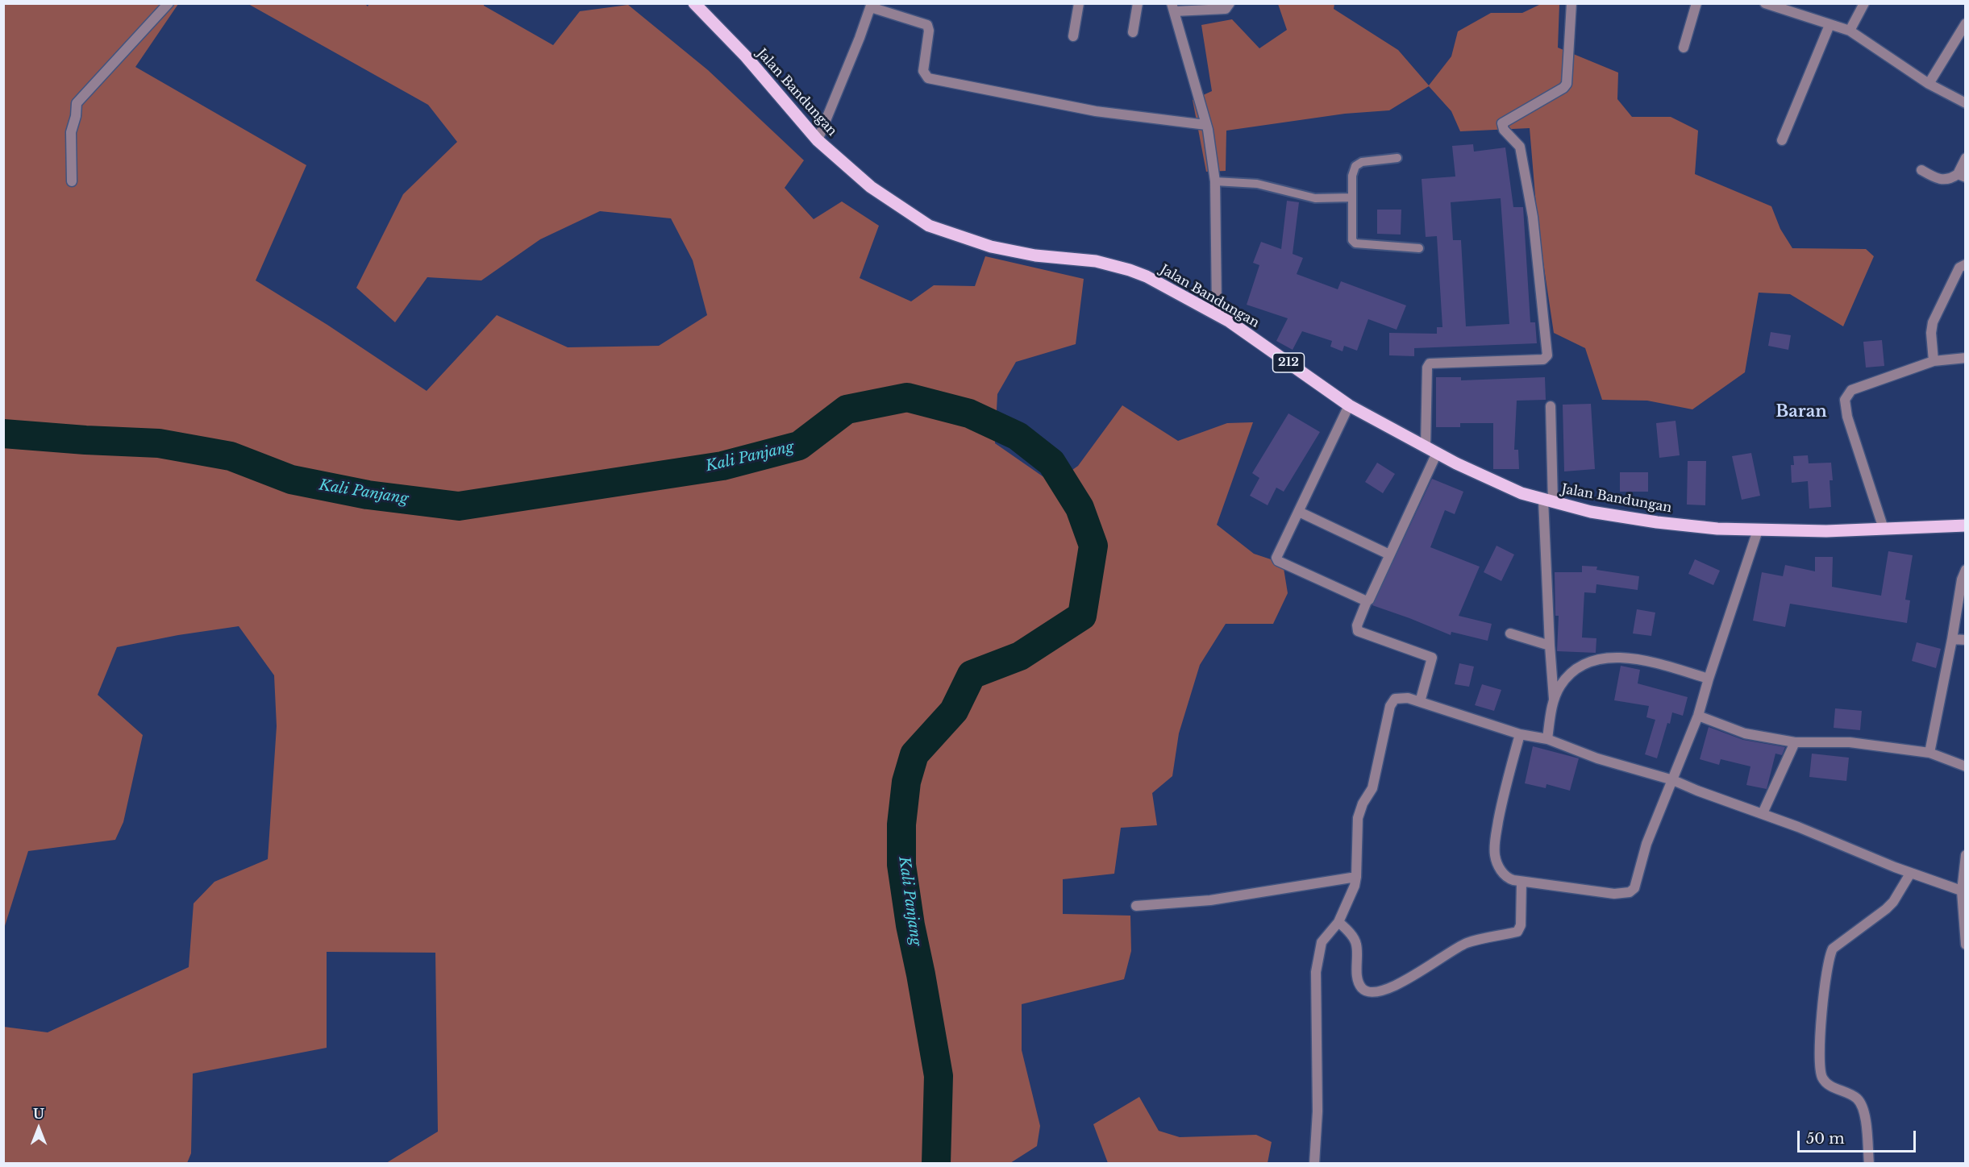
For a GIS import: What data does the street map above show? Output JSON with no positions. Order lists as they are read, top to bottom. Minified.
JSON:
{"streets":{"main road":["Jalan Bandungan","212"]},"districts":["Baran"],"water":["Kali Panjang"],"scale_bar":"50 m","north":"top"}
